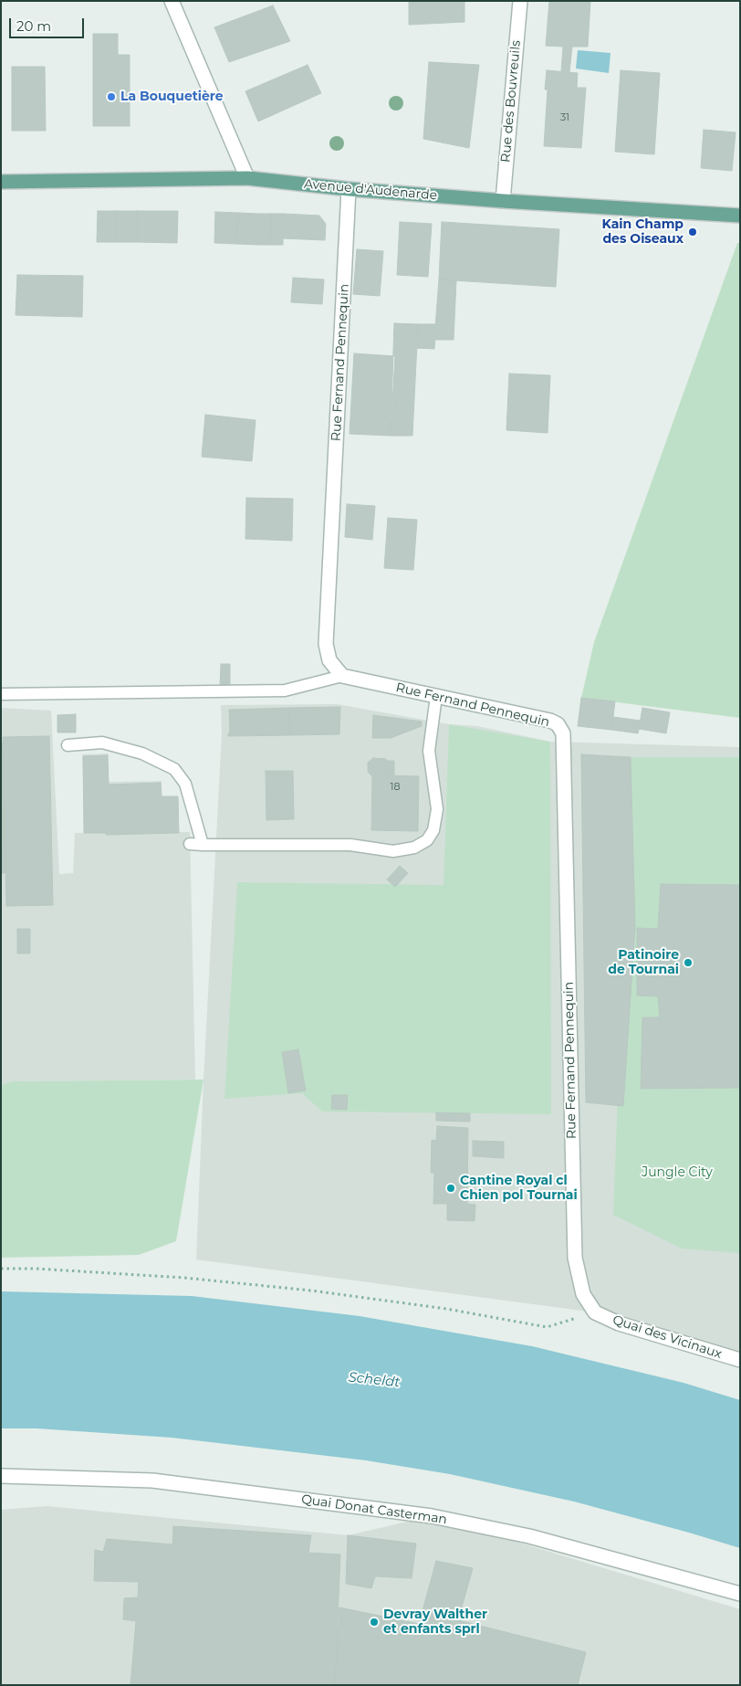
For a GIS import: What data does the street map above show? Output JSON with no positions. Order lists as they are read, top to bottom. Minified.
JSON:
{"streets":{"main road":["Avenue d'Audenarde"],"street":["Rue des Bouvreuils","Rue Fernand Pennequin","Quai des Vicinaux","Quai Donat Casterman"]},"crossings":[["Rue des Bouvreuils","Avenue d'Audenarde"],["Avenue d'Audenarde","Rue Fernand Pennequin"],["Rue Fernand Pennequin","Quai des Vicinaux"]],"water":["Scheldt"],"parks":["Jungle City"],"places":["La Bouquetière","Kain Champ des Oiseaux","Patinoire de Tournai","Cantine Royal cl Chien pol Tournai","Devray Walther et enfants sprl"],"house_numbers":["31","18"],"scale_bar":"20 m"}
